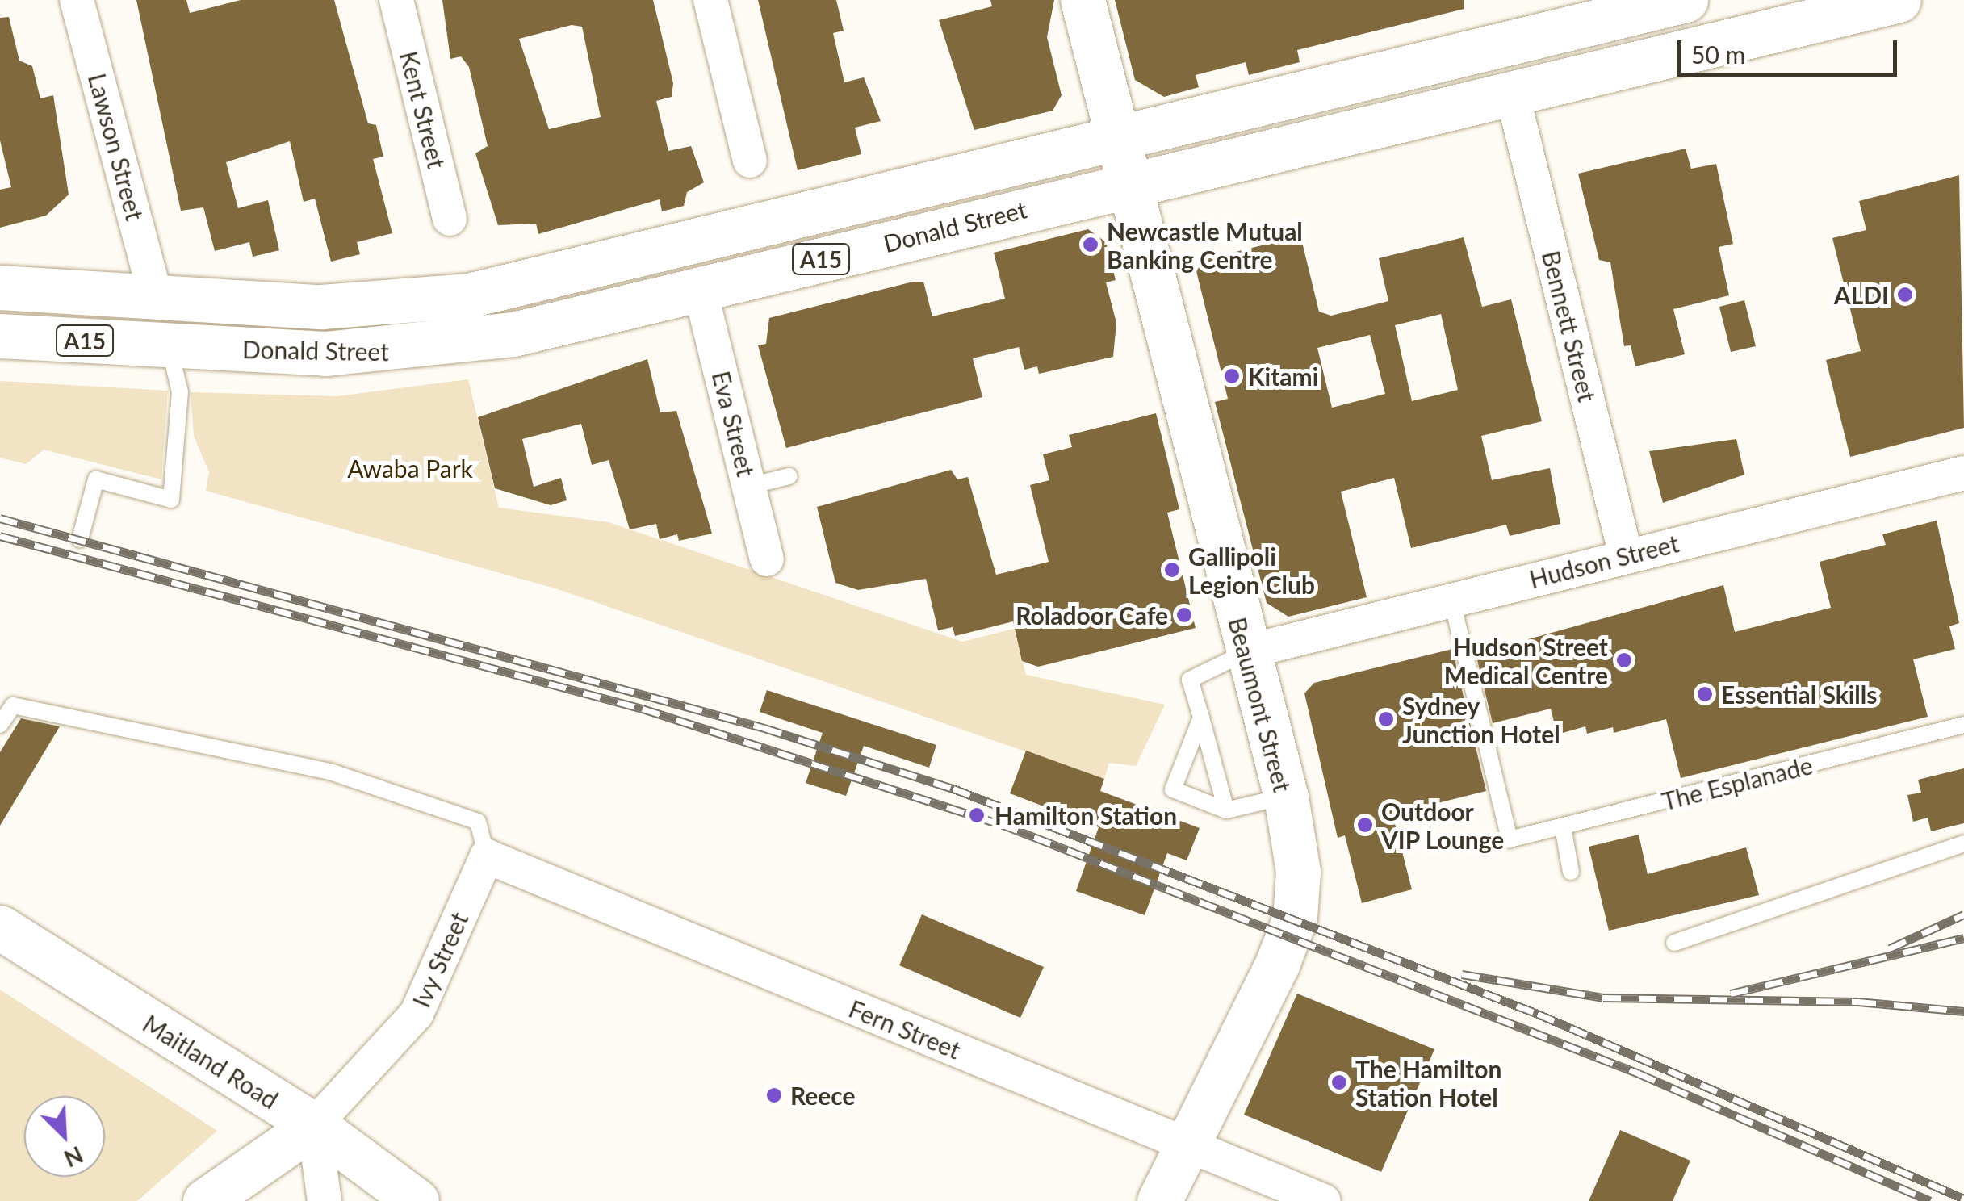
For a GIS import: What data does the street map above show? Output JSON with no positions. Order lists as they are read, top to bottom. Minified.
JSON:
{"streets":{"main road":["Donald Street","A15","Beaumont Street","Maitland Road"],"street":["Kent Street","Lawson Street","Bennett Street","Eva Street","Hudson Street","Ivy Street","Fern Street"],"lane":["The Esplanade"]},"crossings":[["Lawson Street","Donald Street"],["Donald Street","Bennett Street"],["Donald Street","Eva Street"],["Donald Street","Beaumont Street"],["Bennett Street","Hudson Street"],["Hudson Street","Beaumont Street"],["Hudson Street","The Esplanade"],["Beaumont Street","Fern Street"],["Ivy Street","Fern Street"],["Ivy Street","Maitland Road"]],"parks":["Awaba Park"],"places":["Newcastle Mutual Banking Centre","ALDI","Kitami","Gallipoli Legion Club","Roladoor Cafe","Hudson Street Medical Centre","Essential Skills","Sydney Junction Hotel","Hamilton Station","Outdoor VIP Lounge","The Hamilton Station Hotel","Reece"],"scale_bar":"50 m","north":"bottom right"}
